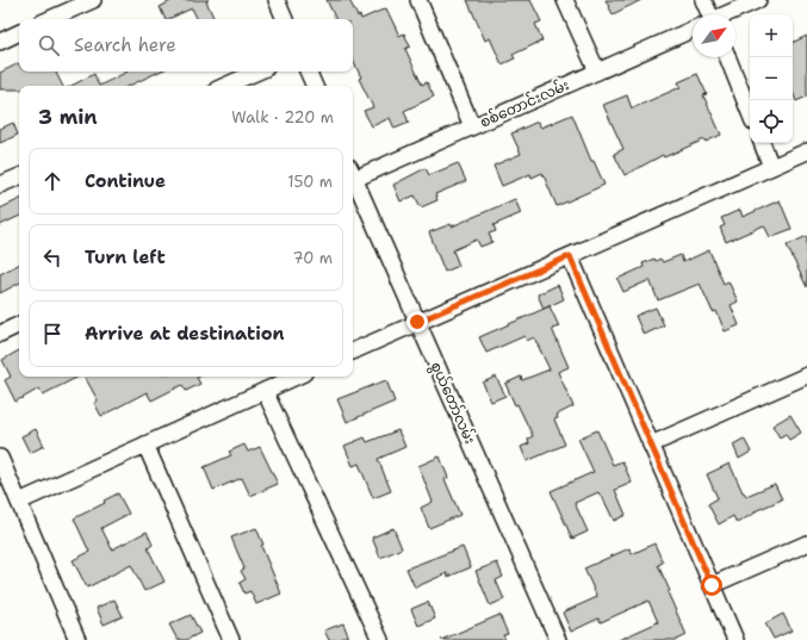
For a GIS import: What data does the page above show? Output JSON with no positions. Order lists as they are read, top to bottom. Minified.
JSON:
{"streets":{"street":["စစ်တောင်းလမ်း","စွယ်တော်လမ်း"]},"north":"top right","page":{"map_buttons":["+","−"],"search":"Search here","heading":["3 min","Walk · 220 m"],"list":[["Continue","150 m"],["Turn left","70 m"],"Arrive at destination"]}}
